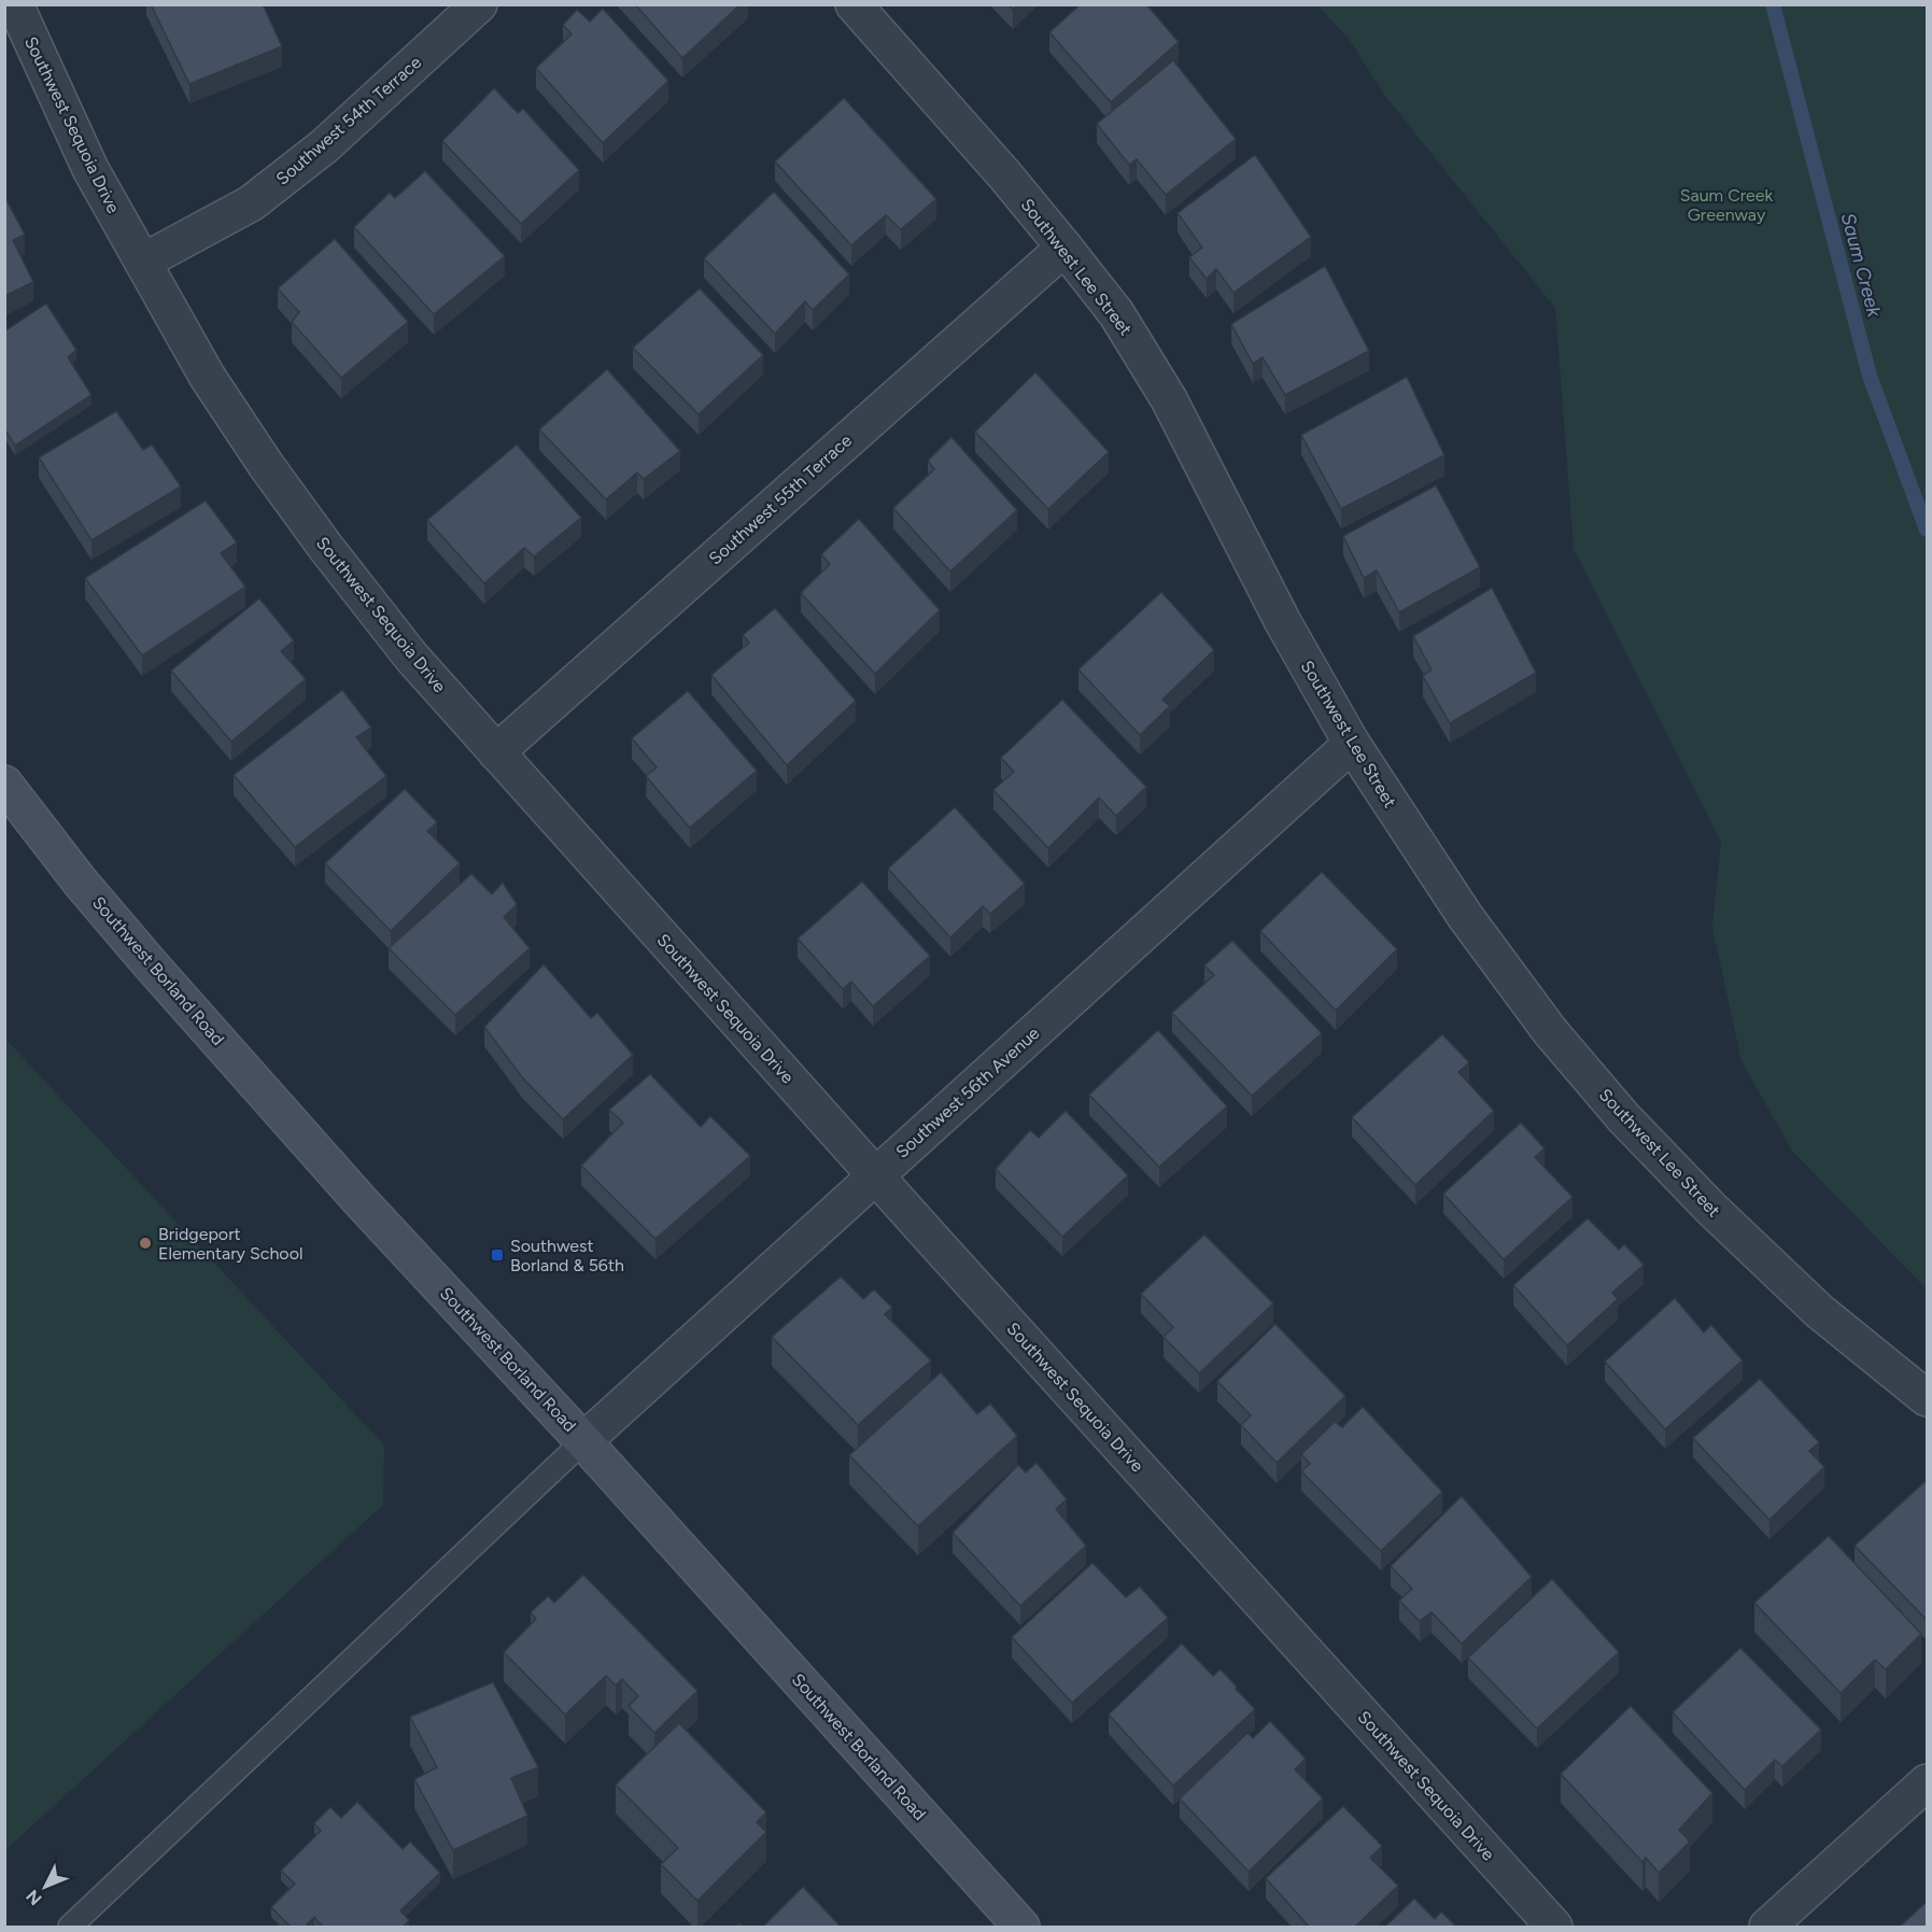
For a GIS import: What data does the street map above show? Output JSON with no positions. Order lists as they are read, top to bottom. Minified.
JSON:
{"streets":{"main road":["Southwest Borland Road"],"street":["Southwest 54th Terrace","Southwest Sequoia Drive","Southwest Lee Street","Southwest 55th Terrace","Southwest 56th Avenue"]},"crossings":[["Southwest 54th Terrace","Southwest Sequoia Drive"],["Southwest Sequoia Drive","Southwest 55th Terrace"],["Southwest Sequoia Drive","Southwest 56th Avenue"],["Southwest Lee Street","Southwest 55th Terrace"],["Southwest Lee Street","Southwest 56th Avenue"],["Southwest Borland Road","Southwest 56th Avenue"]],"water":["Saum Creek"],"parks":["Saum Creek Greenway"],"places":{"other":["Bridgeport Elementary School"],"transit":["Southwest Borland & 56th"]},"north":"bottom left"}
